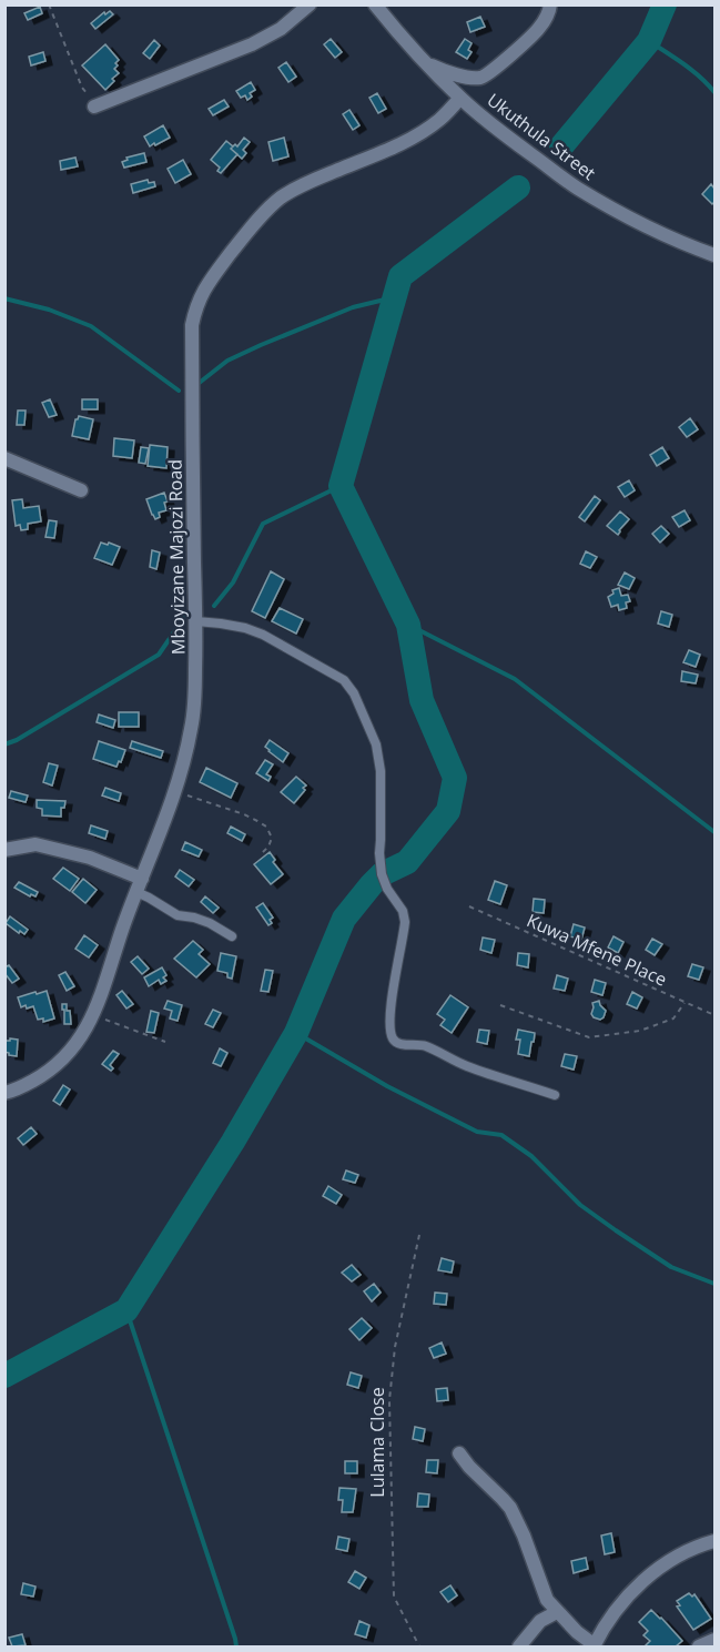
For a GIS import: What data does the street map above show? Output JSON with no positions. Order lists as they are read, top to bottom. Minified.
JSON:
{"streets":{"street":["Ukuthula Street","Mboyizane Majozi Road"],"path":["Kuwa Mfene Place","Lulama Close"]},"crossings":[["Ukuthula Street","Mboyizane Majozi Road"]]}
